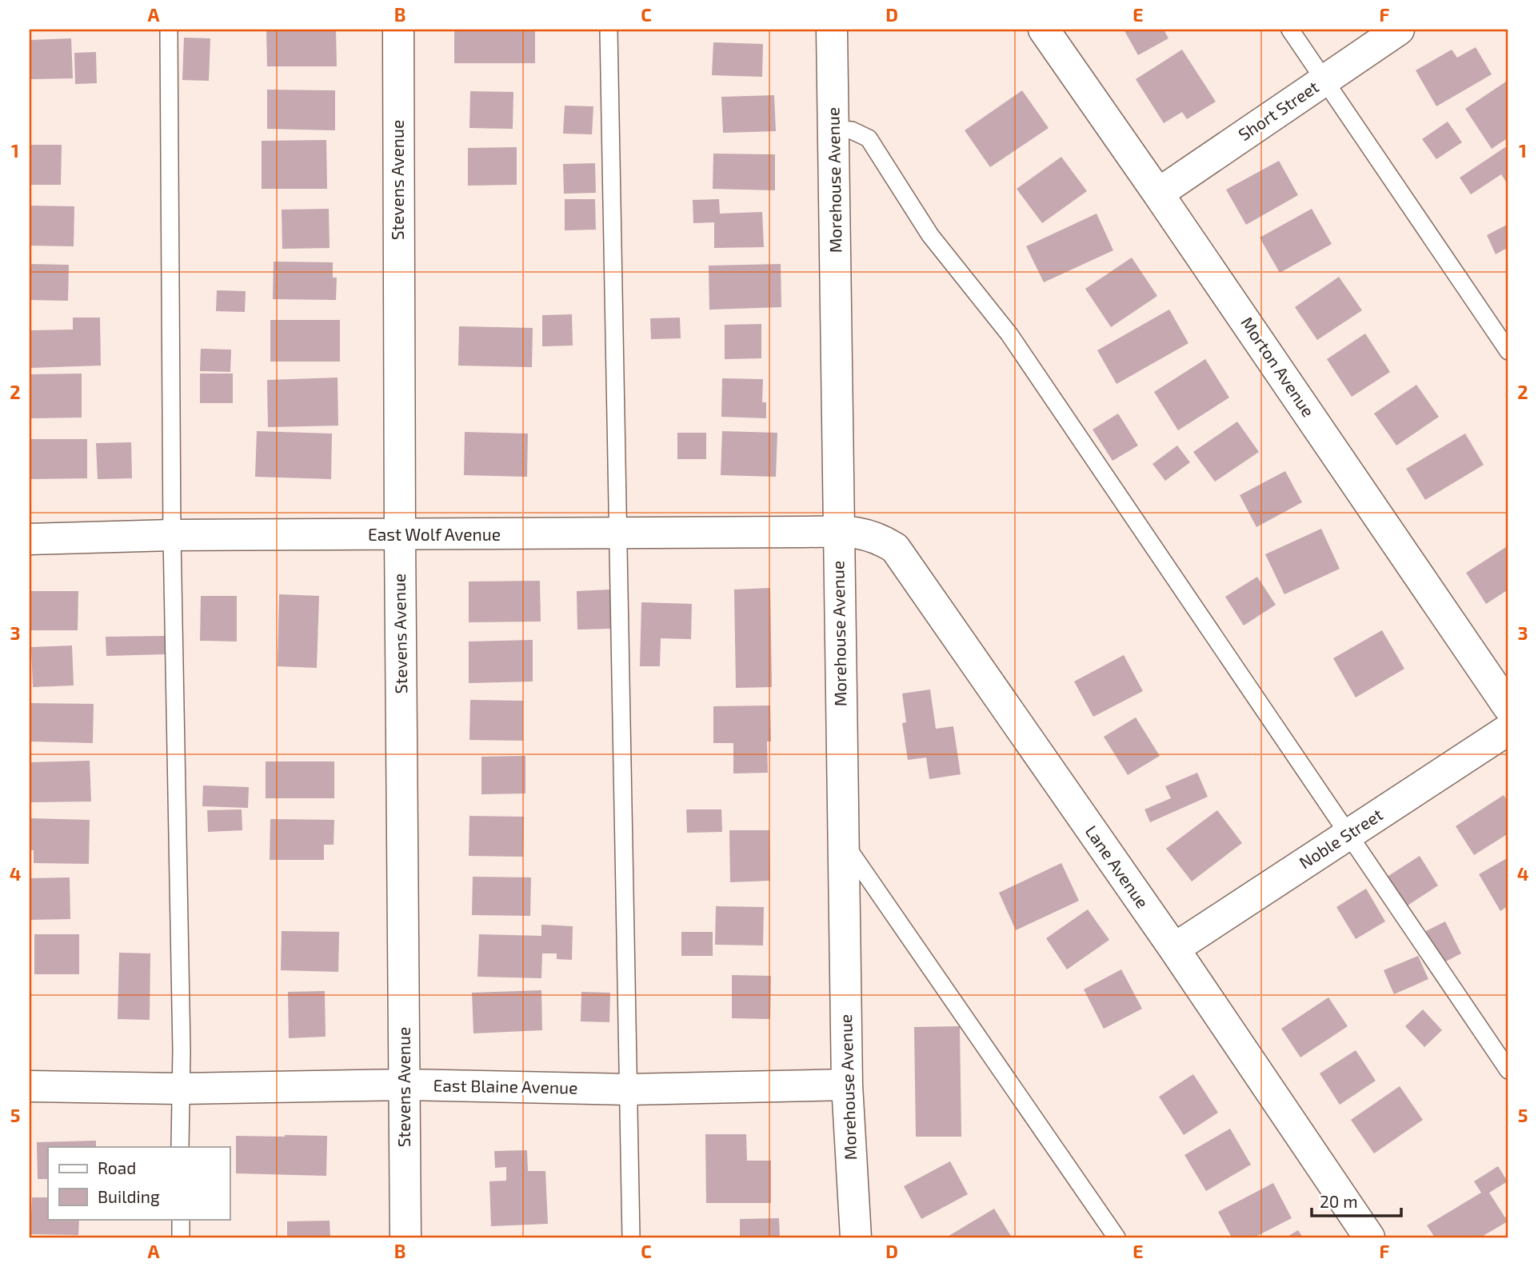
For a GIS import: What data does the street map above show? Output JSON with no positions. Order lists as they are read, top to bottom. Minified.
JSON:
{"streets":{"street":["Short Street","Stevens Avenue","Morehouse Avenue","Morton Avenue","East Wolf Avenue","Noble Street","Lane Avenue","East Blaine Avenue"]},"crossings":[["Short Street","Morton Avenue"],["Stevens Avenue","East Wolf Avenue"],["Stevens Avenue","East Blaine Avenue"],["Morehouse Avenue","East Wolf Avenue"],["Morehouse Avenue","Lane Avenue"],["Morehouse Avenue","East Blaine Avenue"],["East Wolf Avenue","Lane Avenue"],["Noble Street","Lane Avenue"]],"legend":["Road","Building"],"scale_bar":"20 m","grid":{"columns":["A","B","C","D","E","F"],"rows":["1","2","3","4","5"]}}
